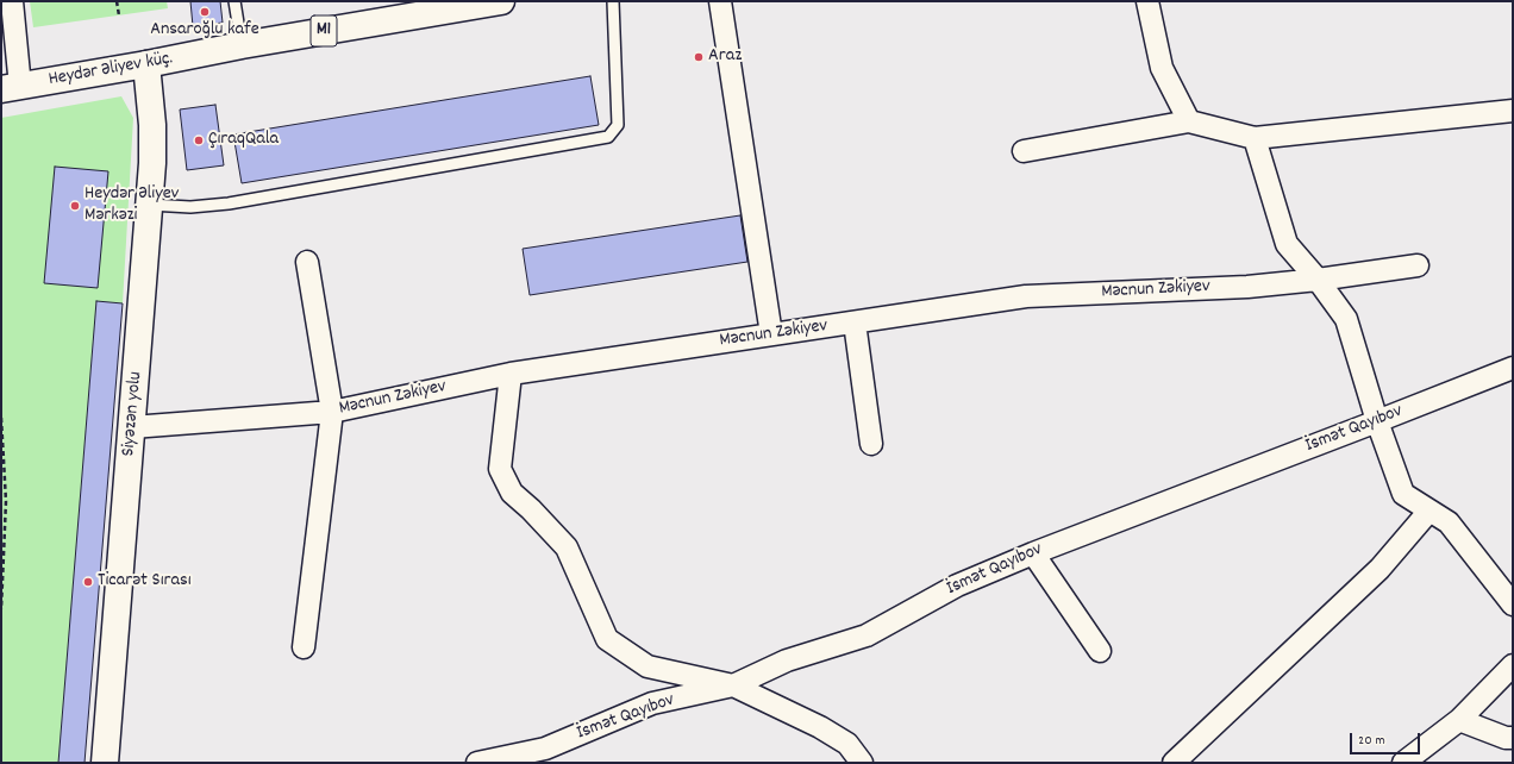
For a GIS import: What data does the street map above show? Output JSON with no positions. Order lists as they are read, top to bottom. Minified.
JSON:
{"streets":{"street":["M1","Heydər Əliyev küç.","Məcnun Zəkiyev","Siyəzən yolu","İsmət Qayıbov"]},"crossings":[["Heydər Əliyev küç.","Siyəzən yolu"],["Məcnun Zəkiyev","Siyəzən yolu"]],"places":["Ansaroğlu kafe","Araz","ÇıraqQala","Heydər Əliyev Mərkəzi","Ticarət Sırası"],"scale_bar":"20 m"}
